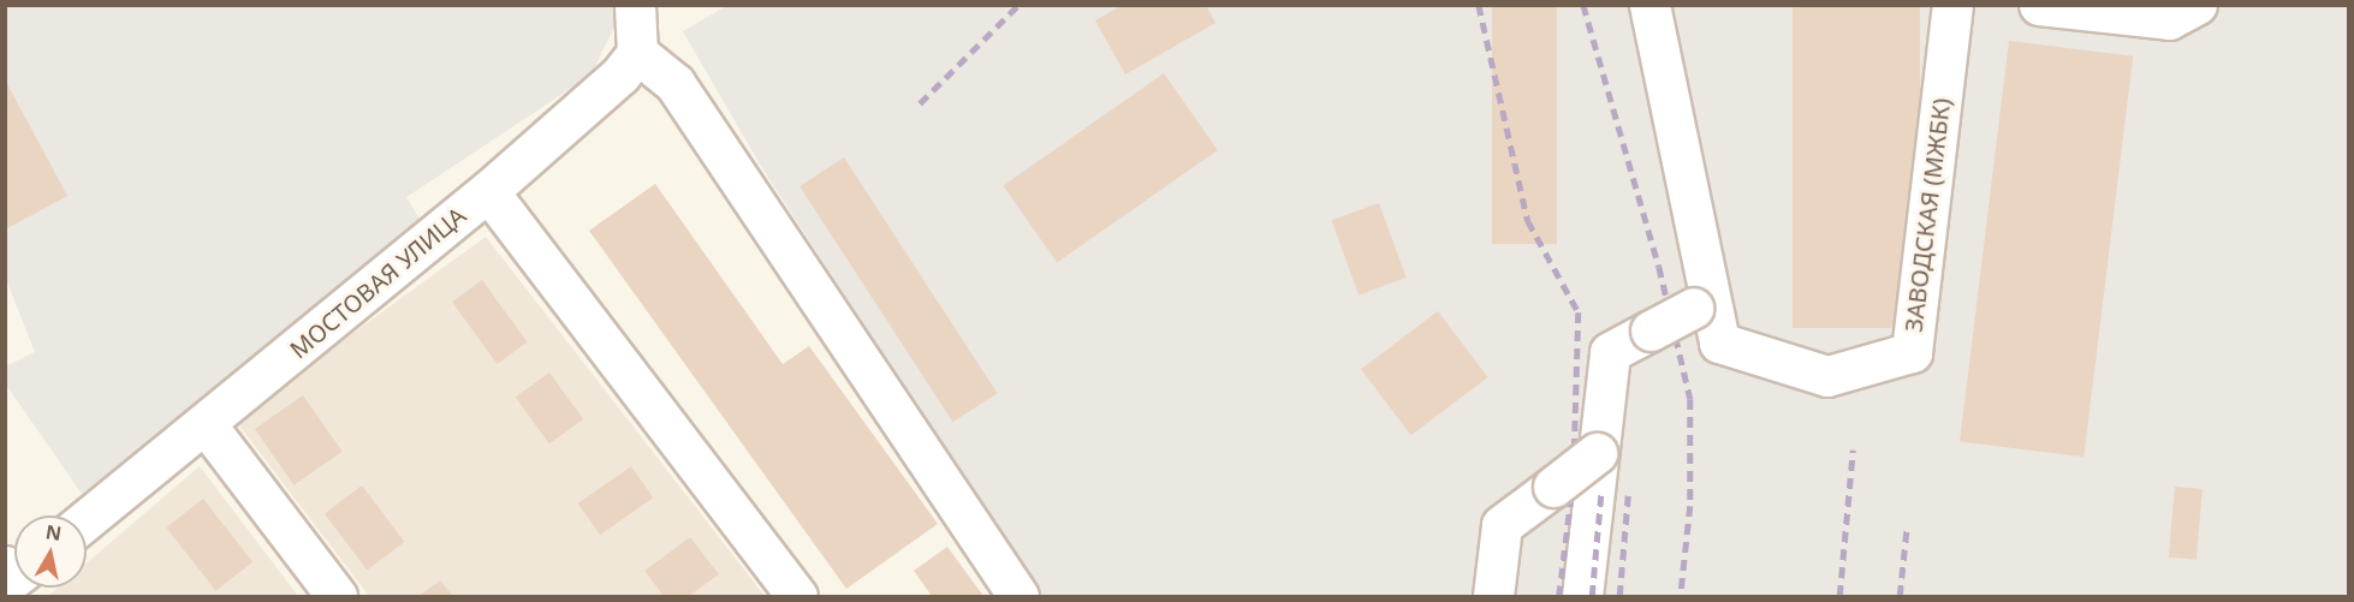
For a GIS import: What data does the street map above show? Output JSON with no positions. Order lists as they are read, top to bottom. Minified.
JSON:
{"streets":{"street":["ЗАВОДСКАЯ (МЖБК)","МОСТОВАЯ УЛИЦА"]},"north":"top"}
